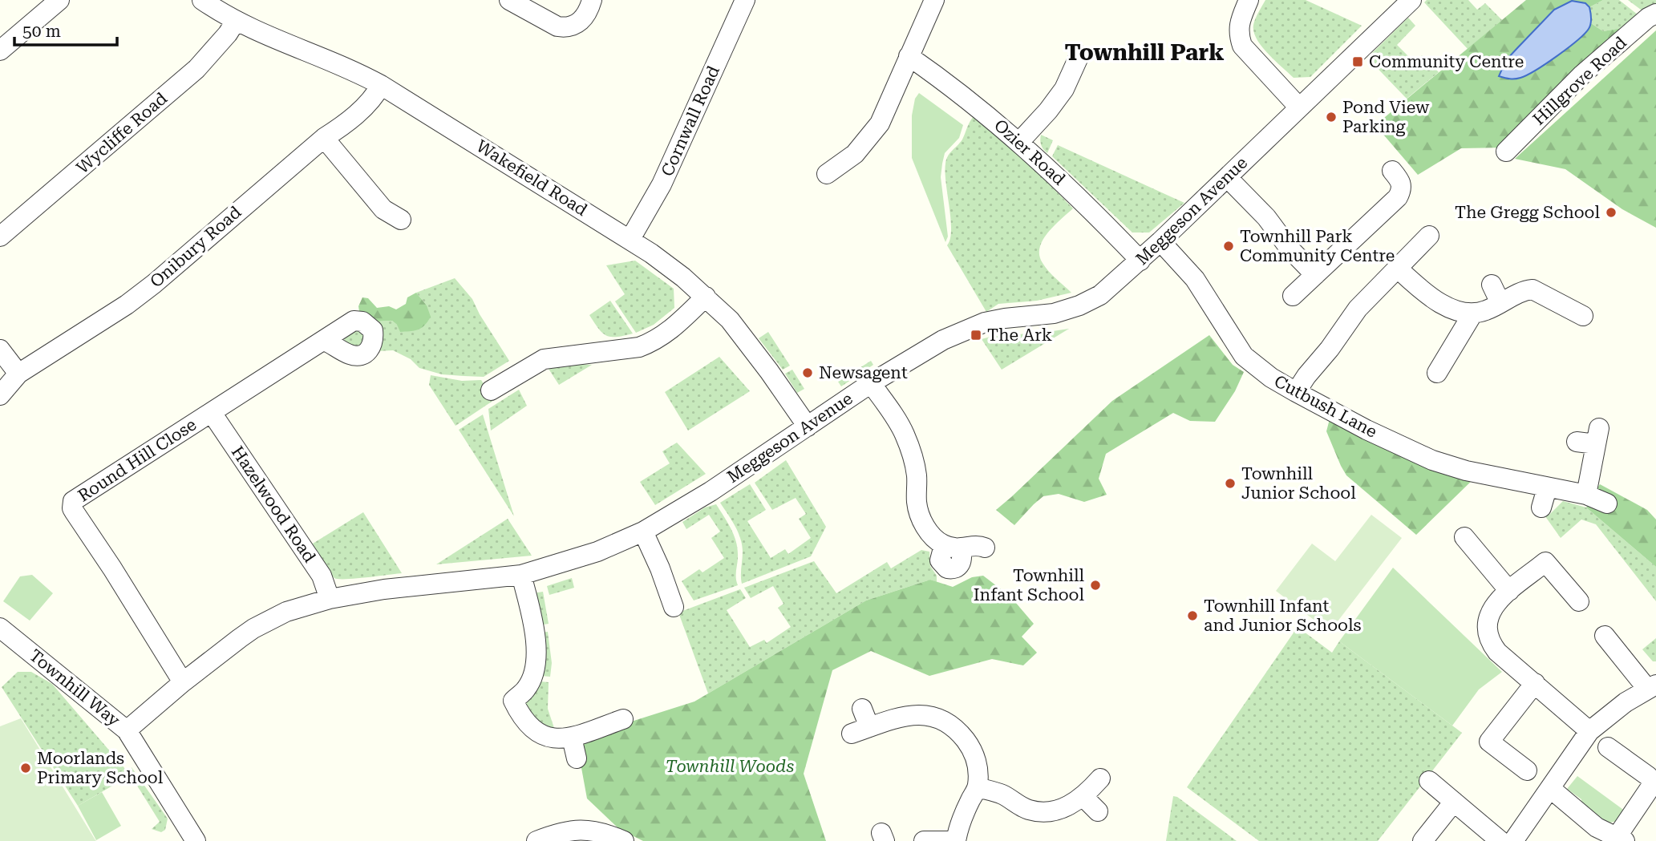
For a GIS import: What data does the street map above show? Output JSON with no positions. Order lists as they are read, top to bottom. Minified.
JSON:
{"streets":{"street":["Hillgrove Road","Cornwall Road","Wycliffe Road","Ozier Road","Wakefield Road","Meggeson Avenue","Onibury Road","Cutbush Lane","Round Hill Close","Hazelwood Road","Townhill Way"]},"crossings":[["Cornwall Road","Wakefield Road"],["Wycliffe Road","Wakefield Road"],["Ozier Road","Meggeson Avenue"],["Wakefield Road","Meggeson Avenue"],["Wakefield Road","Onibury Road"],["Meggeson Avenue","Cutbush Lane"],["Meggeson Avenue","Round Hill Close"],["Meggeson Avenue","Hazelwood Road"],["Meggeson Avenue","Townhill Way"],["Round Hill Close","Hazelwood Road"]],"districts":["Townhill Park"],"parks":["Townhill Woods"],"places":{"transit":["Community Centre","The Ark"],"other":["Pond View Parking","The Gregg School","Townhill Park Community Centre","Newsagent","Townhill Junior School","Townhill Infant School","Townhill Infant and Junior Schools","Moorlands Primary School"]},"scale_bar":"50 m"}
